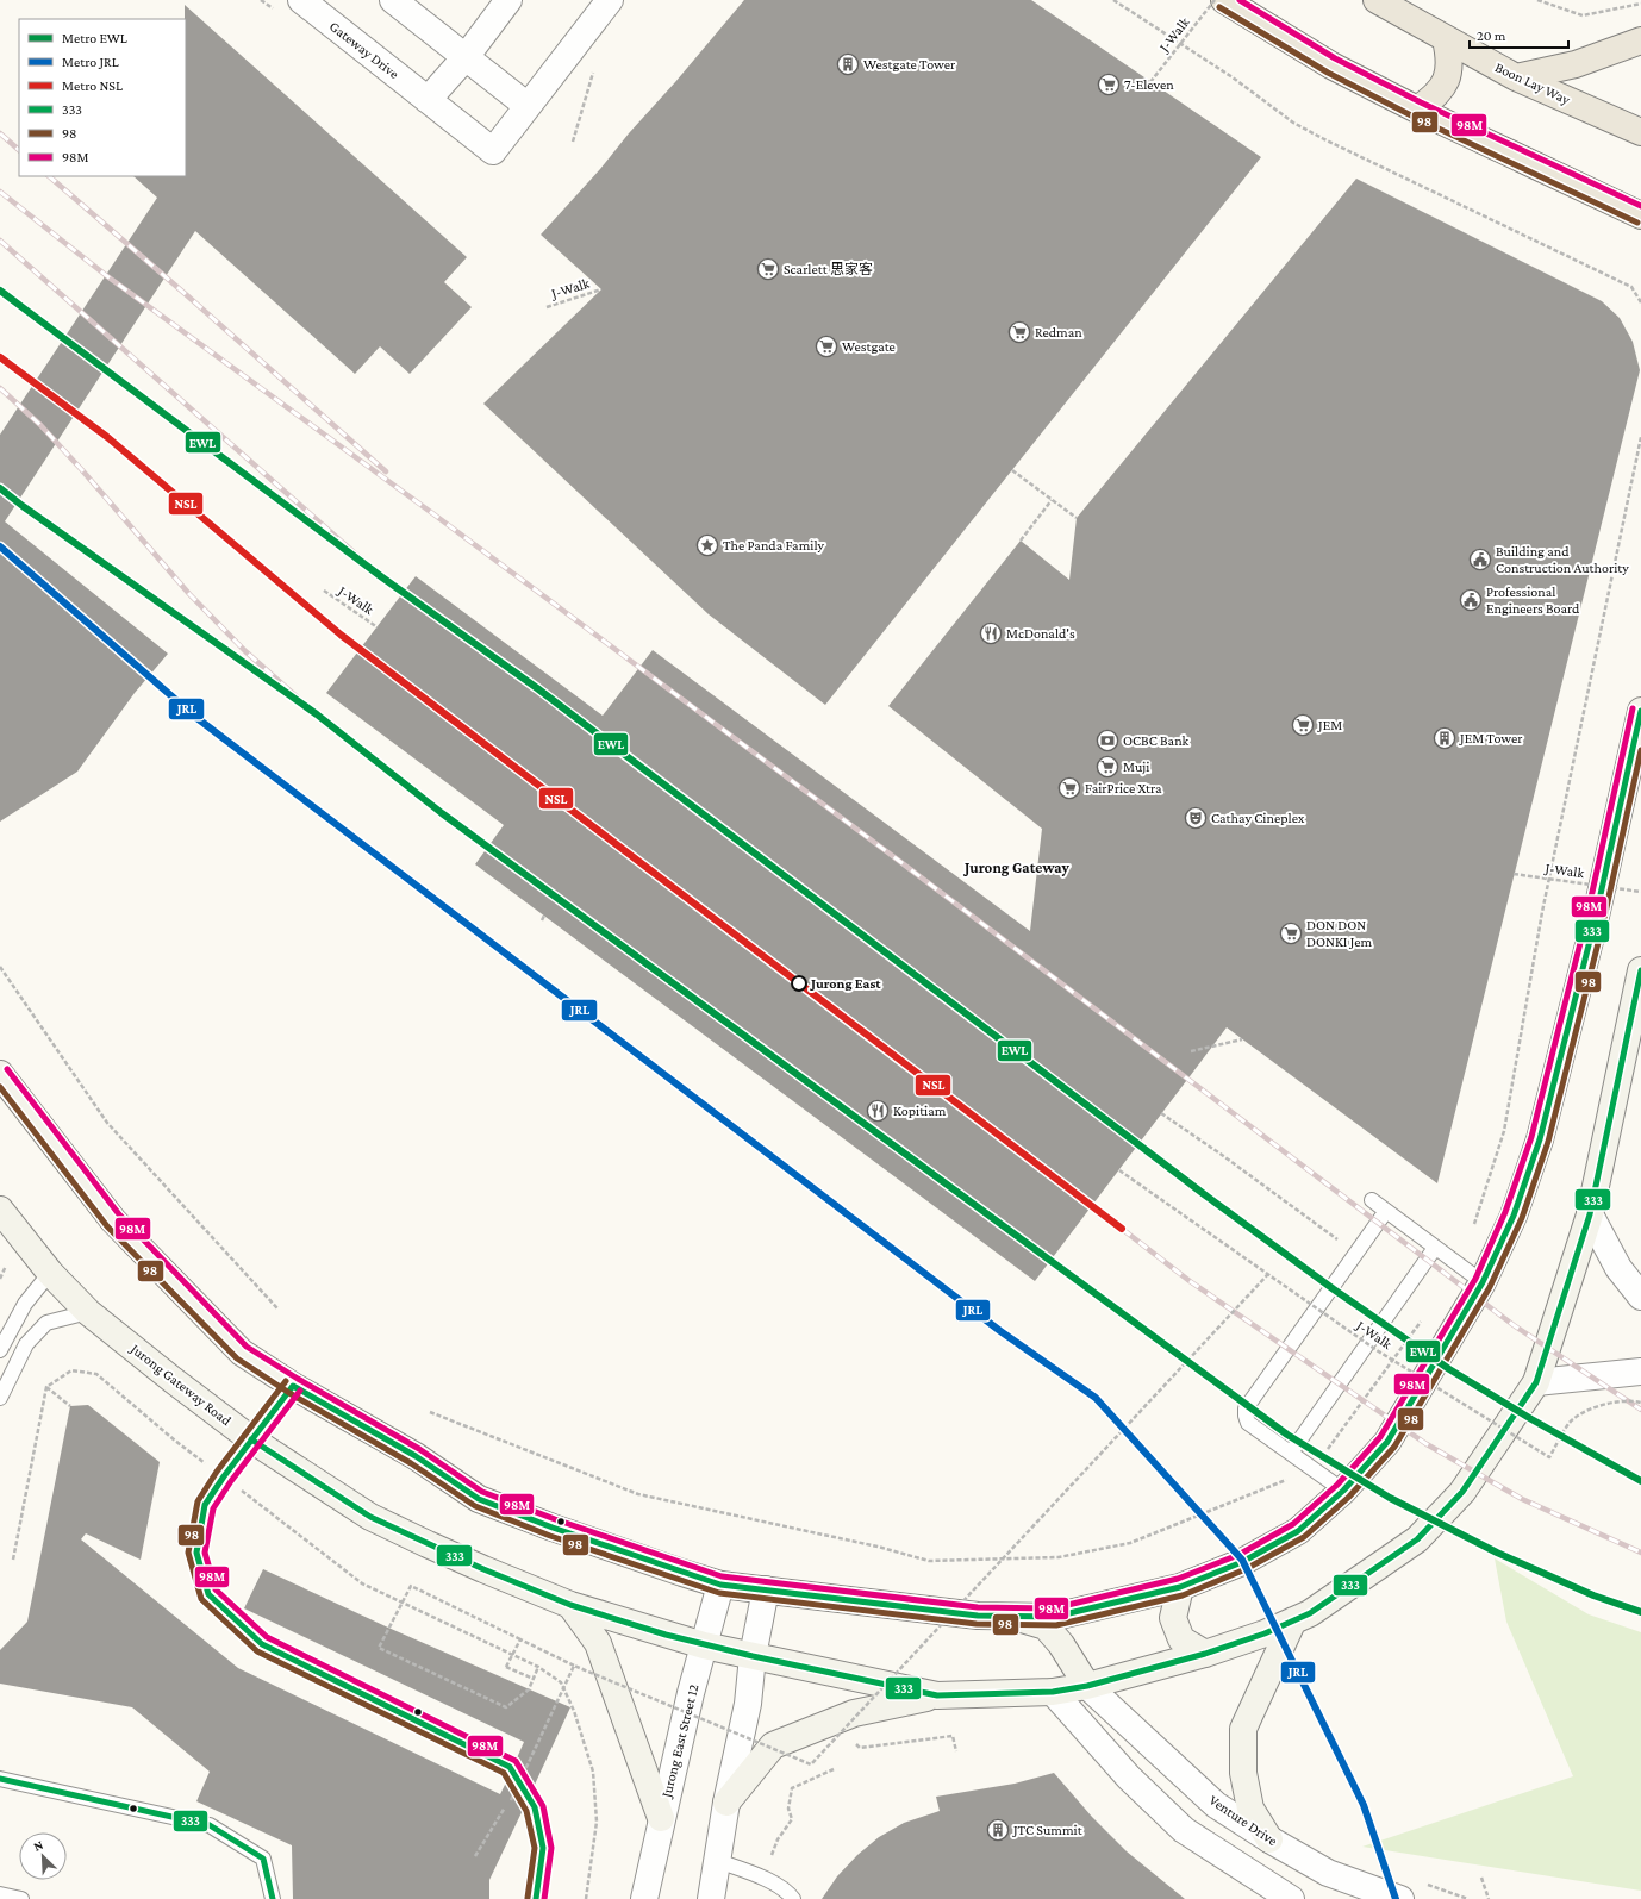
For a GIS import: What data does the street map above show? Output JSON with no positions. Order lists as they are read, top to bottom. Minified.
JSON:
{"streets":{"main road":["Boon Lay Way","Jurong Gateway Road"],"street":["Gateway Drive","Jurong East Street 12","Venture Drive"],"path":["J-Walk"]},"crossings":[["Jurong Gateway Road","Jurong East Street 12"],["Jurong Gateway Road","Venture Drive"]],"districts":["Jurong Gateway"],"places":{"building":["Westgate Tower","JEM Tower","JTC Summit"],"supermarket":["7-Eleven","Scarlett 思家客","Redman","Westgate","JEM","Muji","FairPrice Xtra","DON DON DONKI Jem"],"place":["The Panda Family"],"public building":["Building and Construction Authority","Professional Engineers Board"],"restaurant":["McDonald's","Kopitiam"],"bank":["OCBC Bank"],"theatre":["Cathay Cineplex"],"other":["Jurong East"]},"lines":["transit line 98M","transit line 98","metro line EWL","metro line NSL","metro line JRL","transit line 333"],"legend":["Metro EWL","Metro JRL","Metro NSL","333","98","98M"],"scale_bar":"20 m","north":"top left"}
